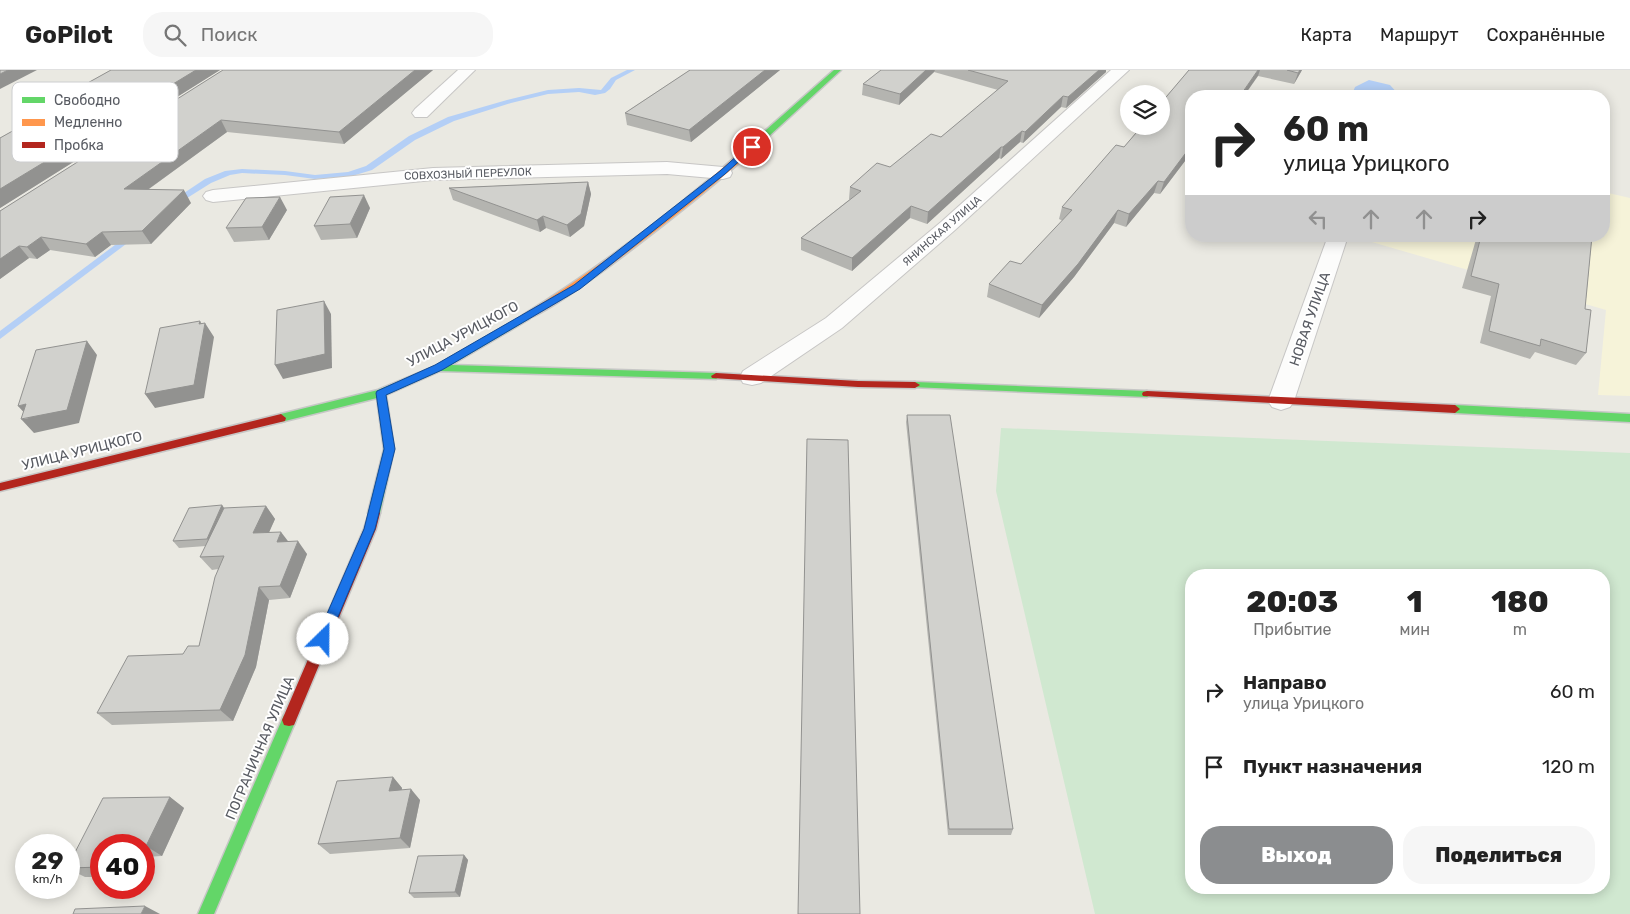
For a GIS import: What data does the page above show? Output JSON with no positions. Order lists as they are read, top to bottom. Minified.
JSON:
{"streets":{"street":["СОВХОЗНЫЙ ПЕРЕУЛОК","ЯНИНСКАЯ УЛИЦА","НОВАЯ УЛИЦА","УЛИЦА УРИЦКОГО","ПОГРАНИЧНАЯ УЛИЦА"]},"crossings":[["СОВХОЗНЫЙ ПЕРЕУЛОК","УЛИЦА УРИЦКОГО"],["УЛИЦА УРИЦКОГО","ПОГРАНИЧНАЯ УЛИЦА"]],"legend":["Свободно","Медленно","Пробка"],"page":{"header":"GoPilot","search":"Поиск","nav":["Карта","Маршрут","Сохранённые"],"turn":["60 m","улица Урицкого"],"eta":["20:03","Прибытие","1","мин","180","m"],"list":[{"name":"Направо","note":"улица Урицкого","value":"60 m"},{"name":"Пункт назначения","value":"120 m"}],"buttons":["Выход","Поделиться"],"speed":"29 km/h","limit":"40"}}
